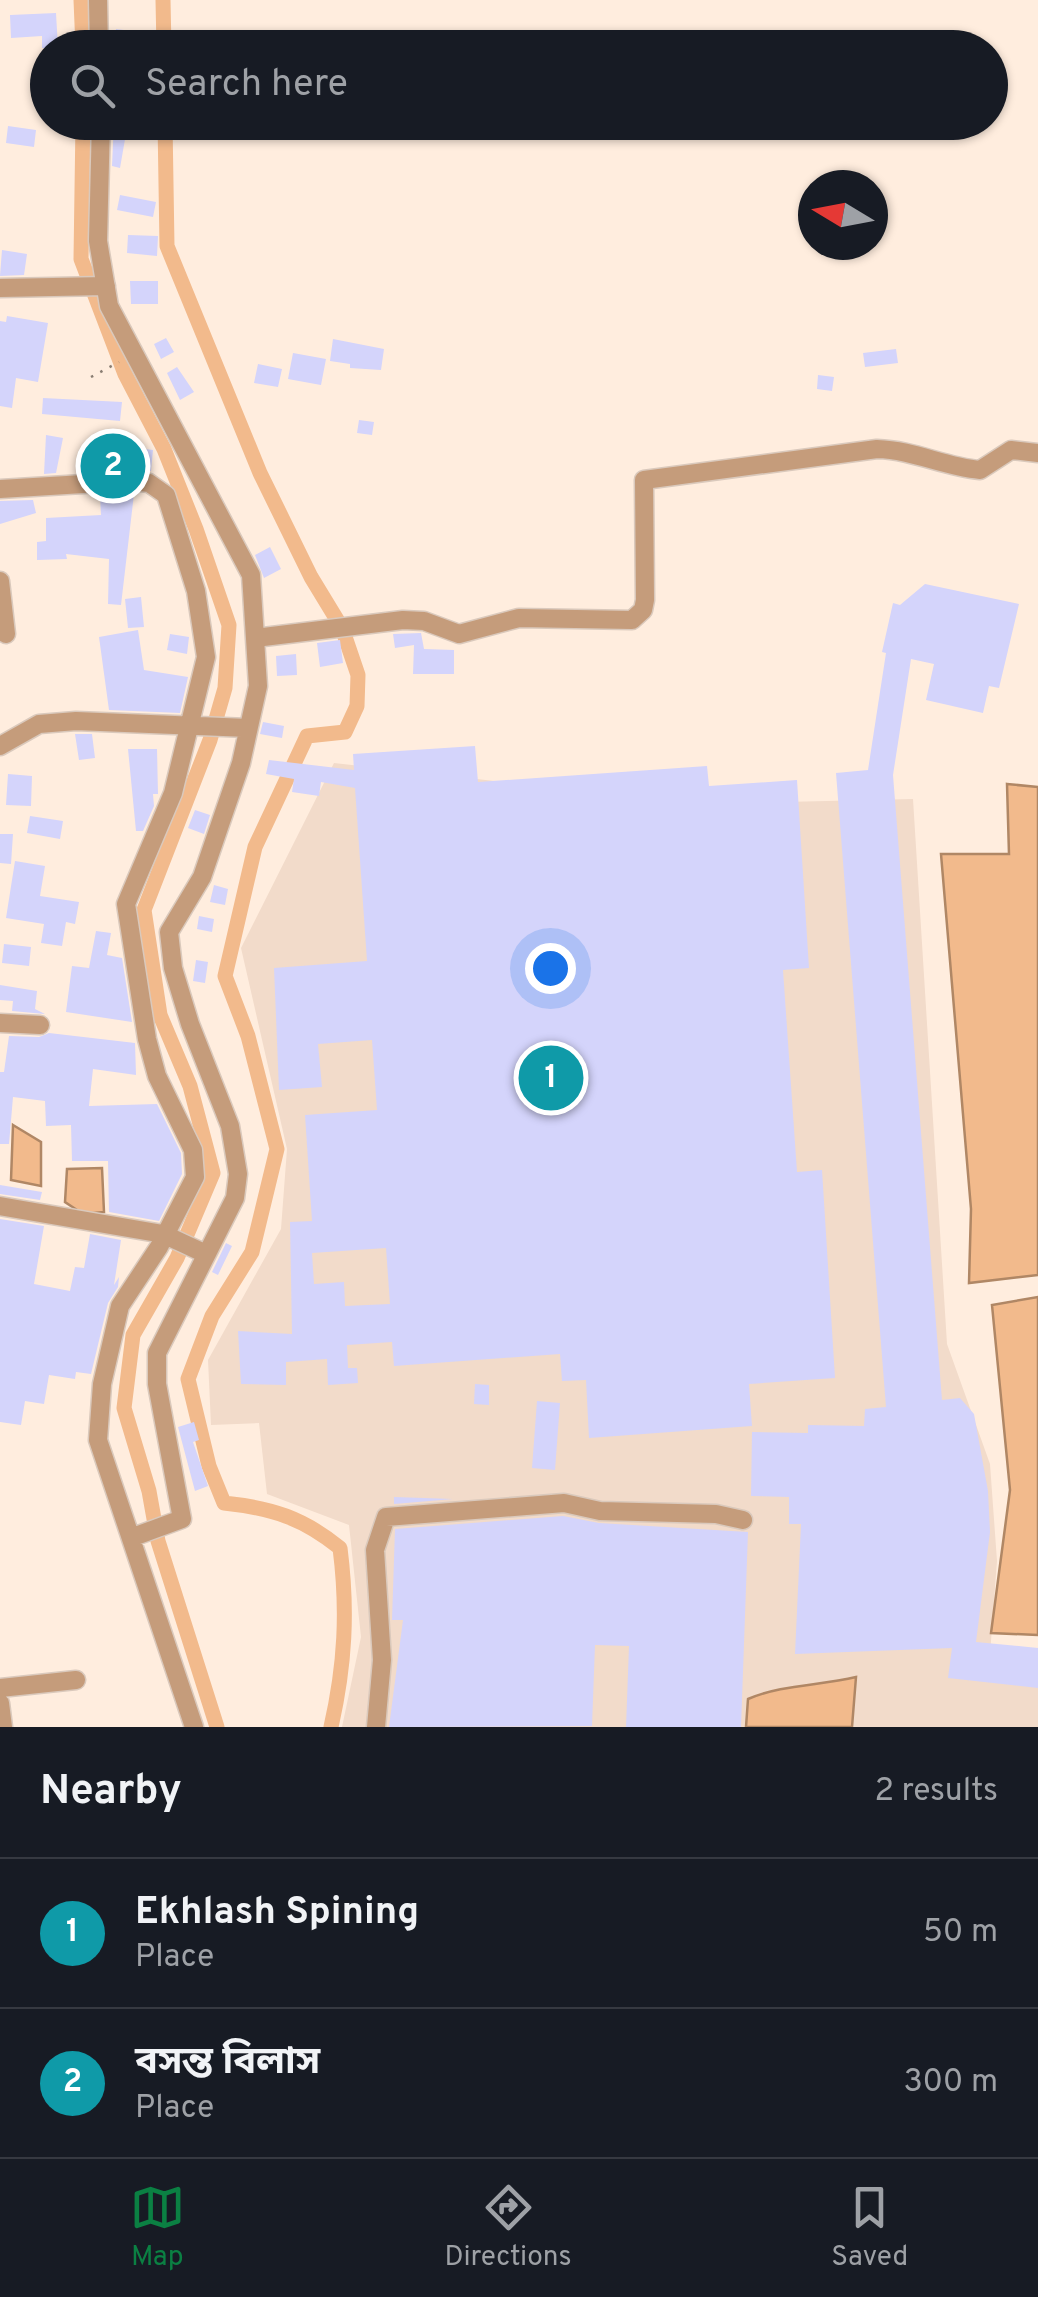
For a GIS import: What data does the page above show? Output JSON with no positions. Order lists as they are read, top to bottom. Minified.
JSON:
{"north":"left","page":{"search":"Search here","pins":["2","1"],"heading":["Nearby","2 results"],"list":[{"mark":"1","name":"Ekhlash Spining","note":"Place","value":"50 m"},{"mark":"2","name":"বসন্ত বিলাস","note":"Place","value":"300 m"}],"nav":["Map","Directions","Saved"]}}
